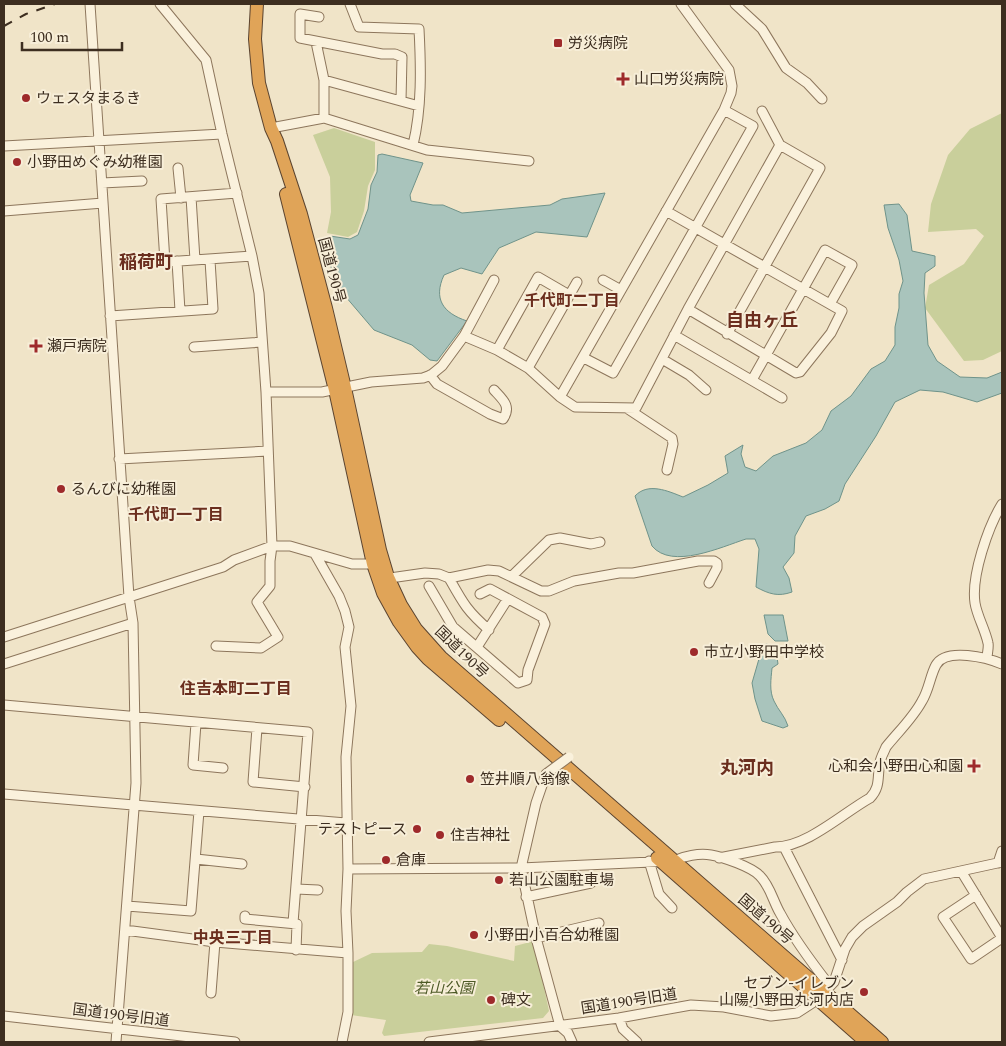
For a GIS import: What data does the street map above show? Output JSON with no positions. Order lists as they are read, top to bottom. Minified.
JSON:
{"streets":{"highway":["国道190号"],"street":["国道190号旧道"]},"crossings":[["国道190号","国道190号旧道"]],"districts":["稲荷町","千代町二丁目","自由ヶ丘","千代町一丁目","住吉本町二丁目","丸河内","中央三丁目"],"parks":["若山公園"],"places":{"transit":["労災病院"],"health":["山口労災病院","瀬戸病院","心和会小野田心和園"],"other":["ウェスタまるき","小野田めぐみ幼稚園","るんびに幼稚園","市立小野田中学校","笠井順八翁像","テストピース","住吉神社","倉庫","若山公園駐車場","小野田小百合幼稚園","セブン-イレブン 山陽小野田丸河内店","碑文"]},"scale_bar":"100 m"}
